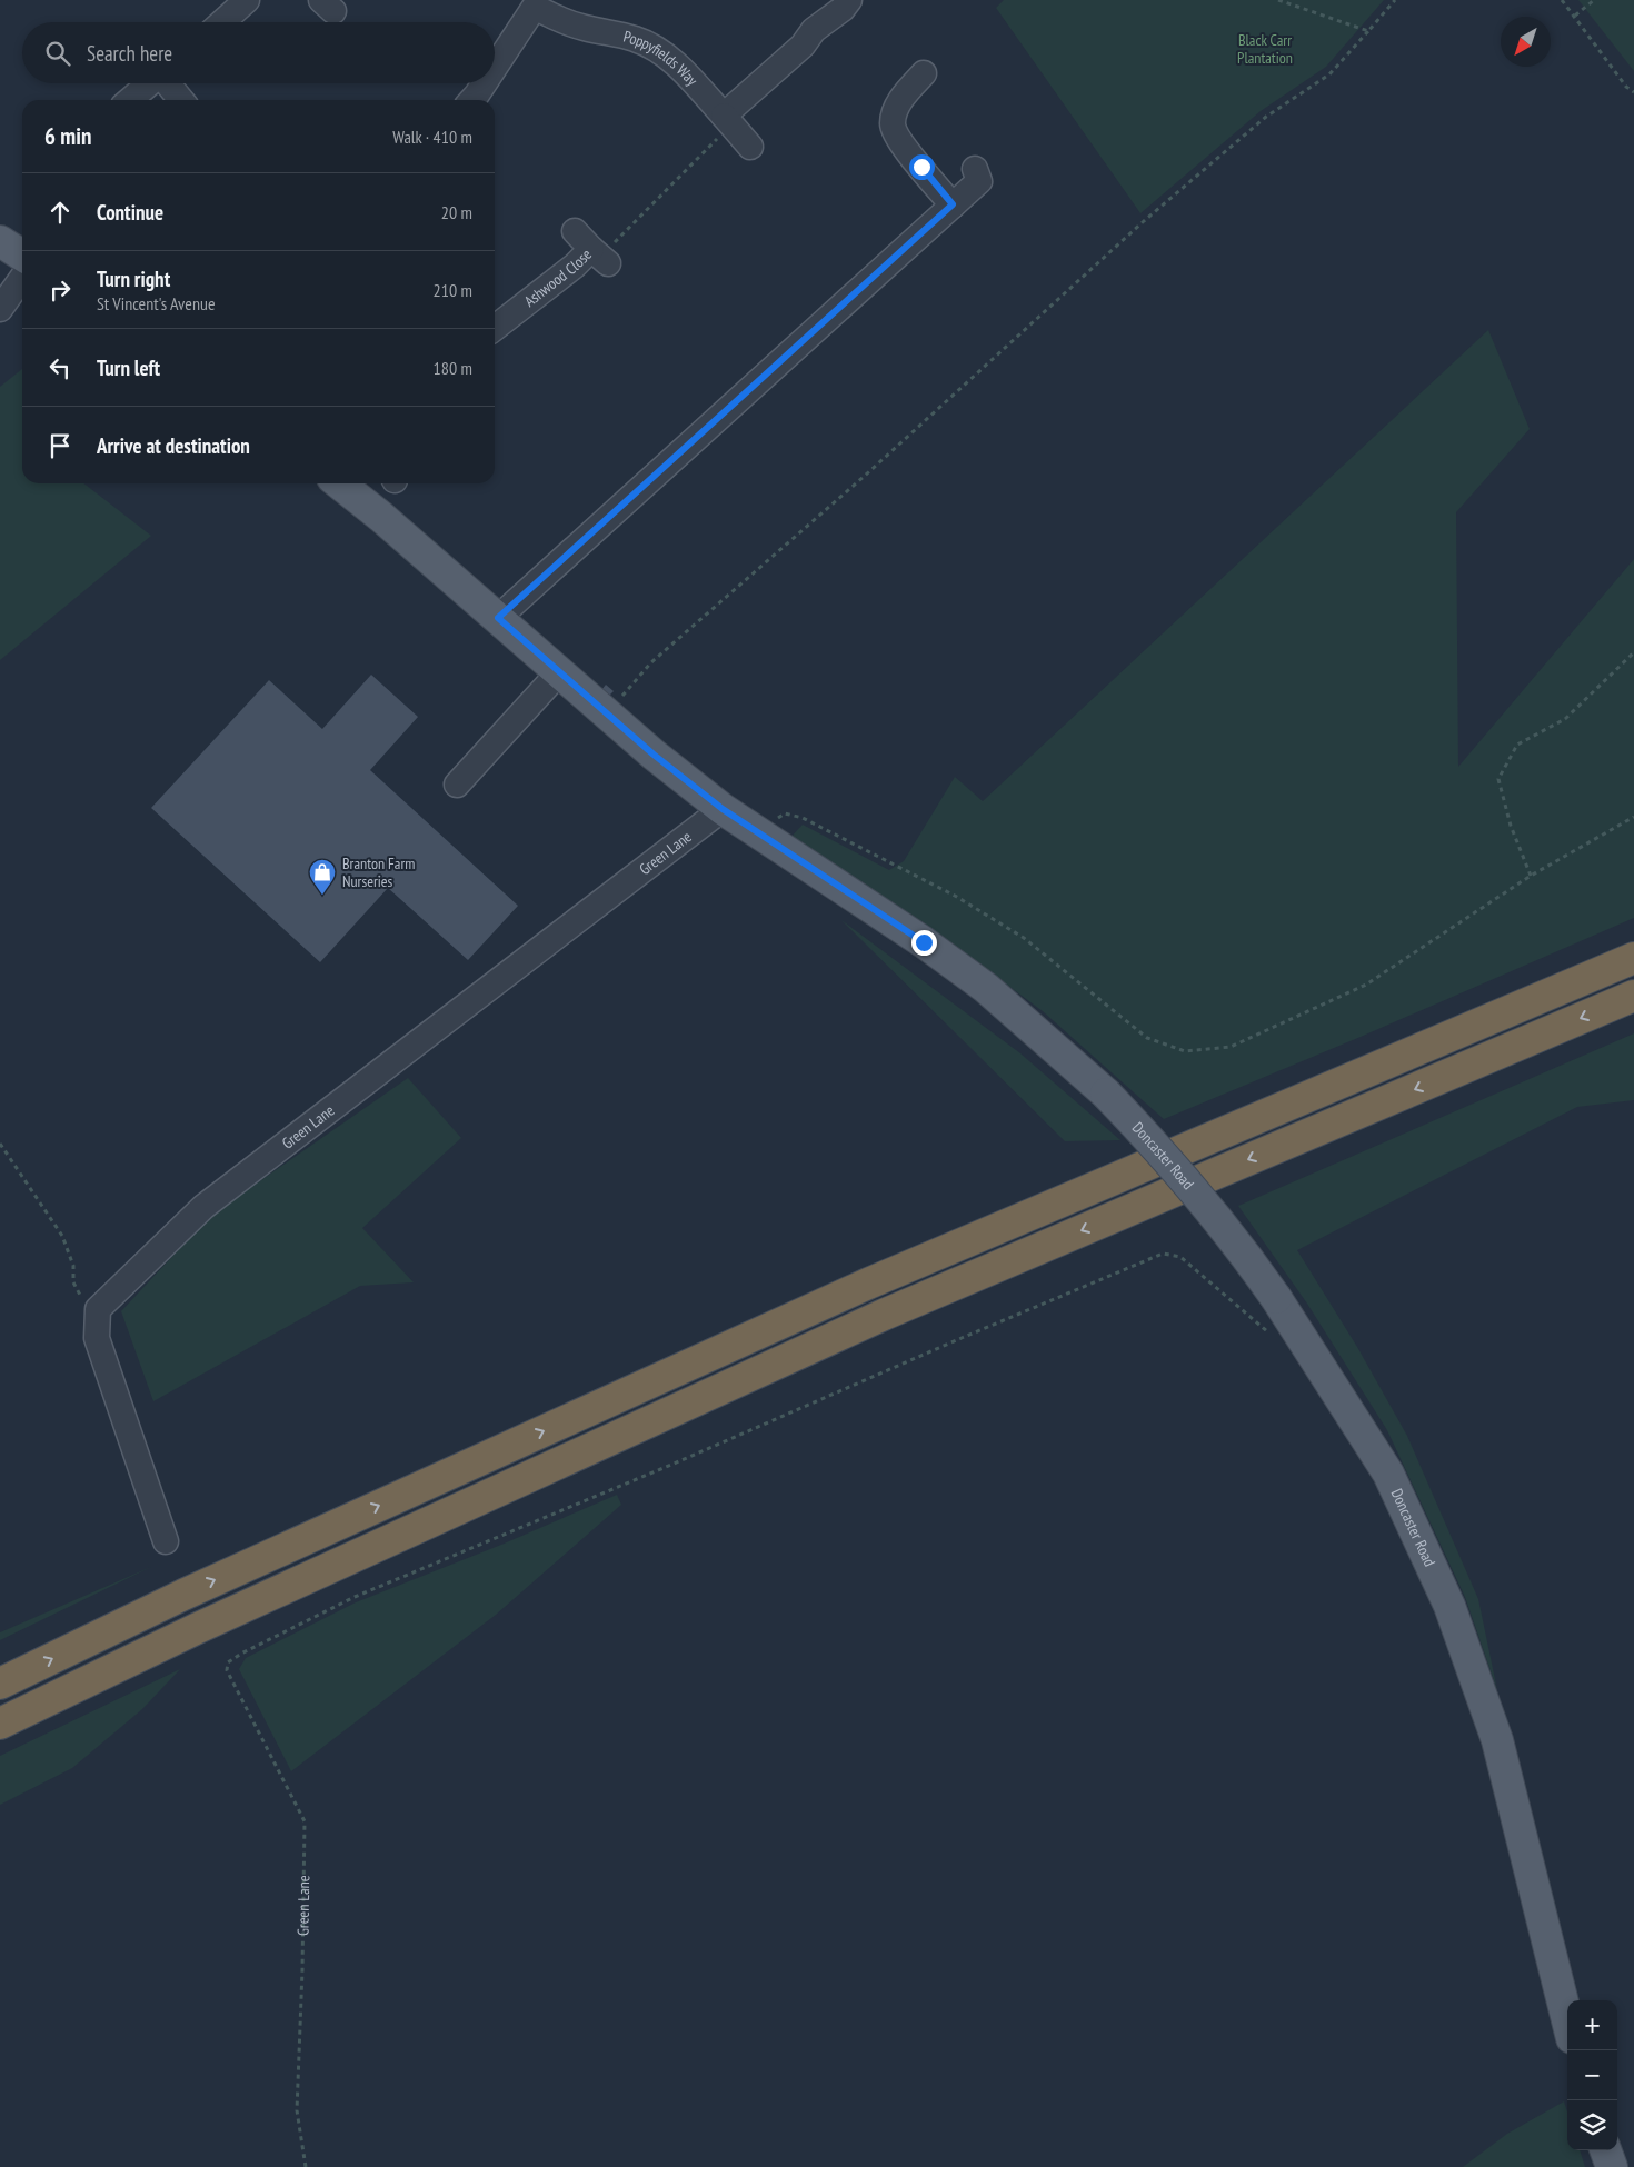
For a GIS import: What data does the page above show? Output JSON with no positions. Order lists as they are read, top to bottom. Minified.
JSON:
{"streets":{"main road":["Doncaster Road"],"street":["Poppyfields Way","Ashwood Close","Green Lane"]},"crossings":[["Green Lane","Doncaster Road"]],"parks":["Black Carr Plantation"],"places":{"shop":["Branton Farm Nurseries"]},"north":"bottom left","page":{"search":"Search here","heading":["6 min","Walk · 410 m"],"list":[["Continue","20 m"],["Turn right","St Vincent's Avenue","210 m"],["Turn left","180 m"],"Arrive at destination"],"map_buttons":["+","−"]}}
